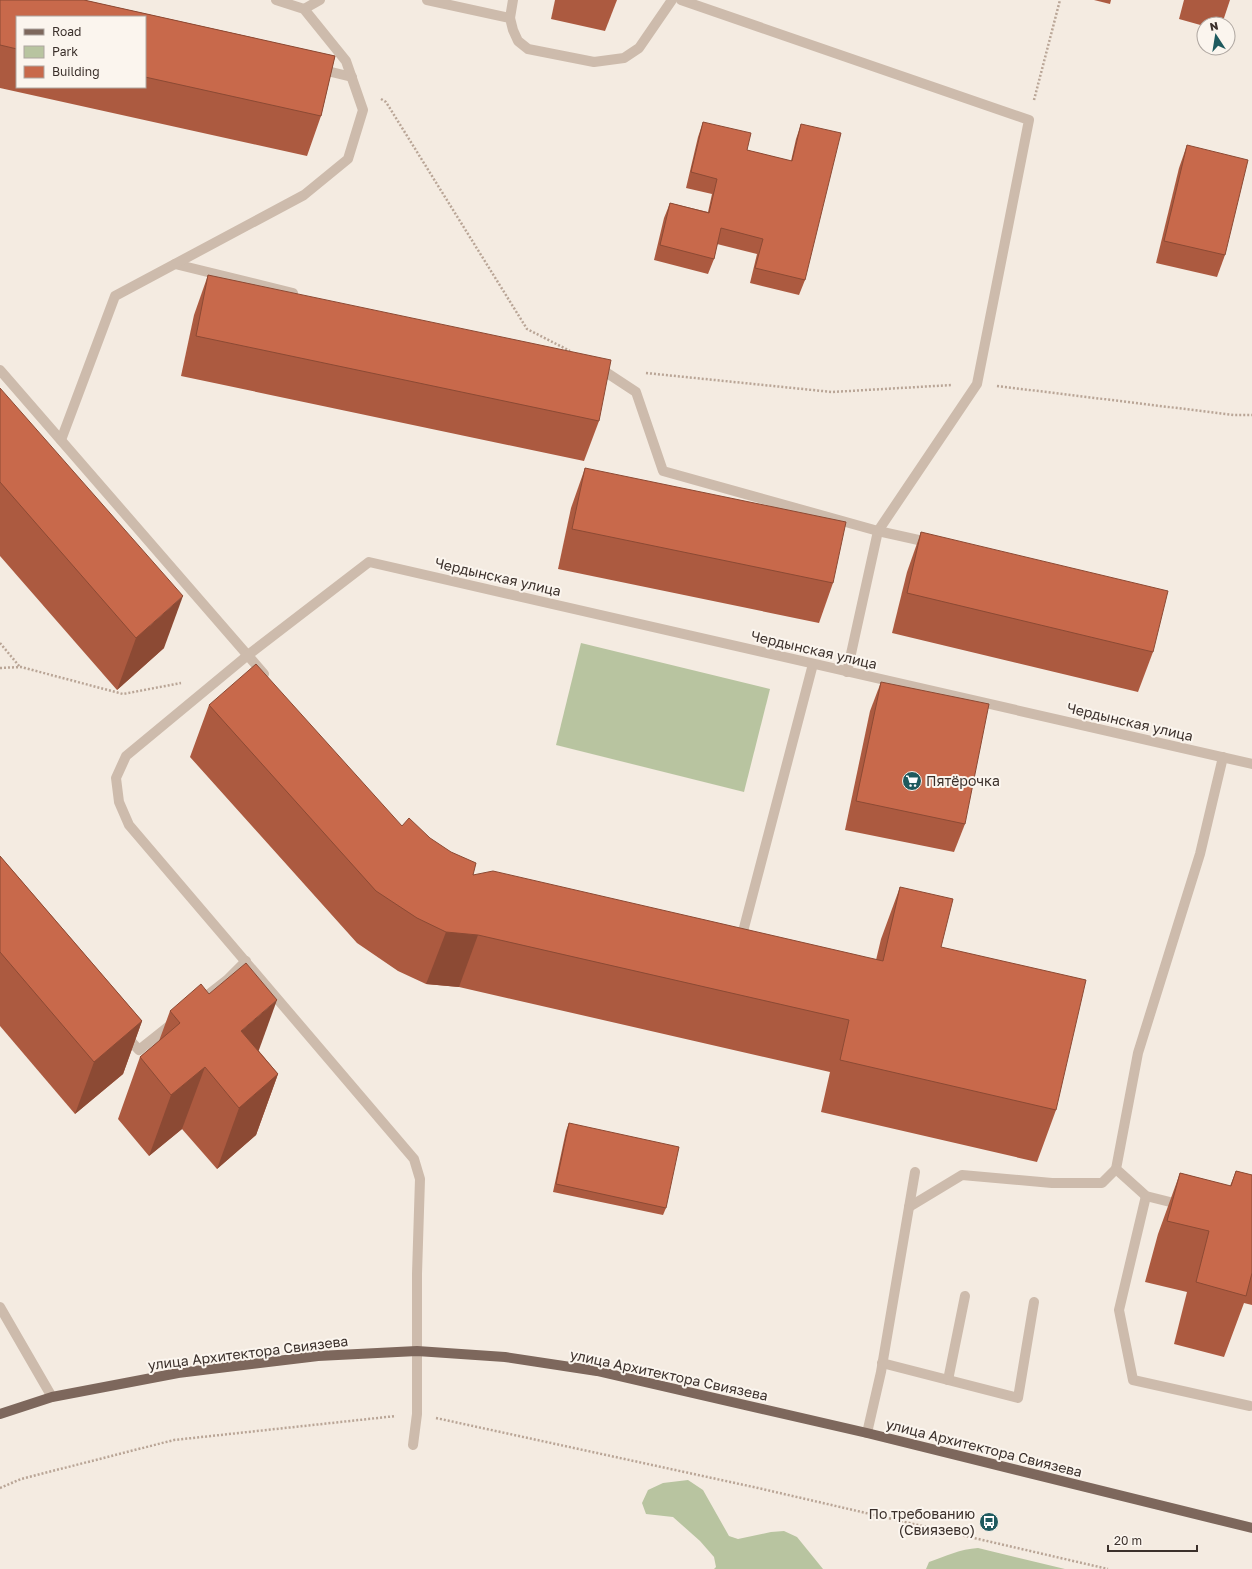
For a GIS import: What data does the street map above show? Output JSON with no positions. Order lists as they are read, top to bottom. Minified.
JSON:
{"streets":{"main road":["улица Архитектора Свиязева"],"street":["Чердынская улица"]},"places":{"supermarket":["Пятёрочка"],"bus stop":["По требованию (Свиязево)"]},"legend":["Road","Park","Building"],"scale_bar":"20 m","north":"top"}
